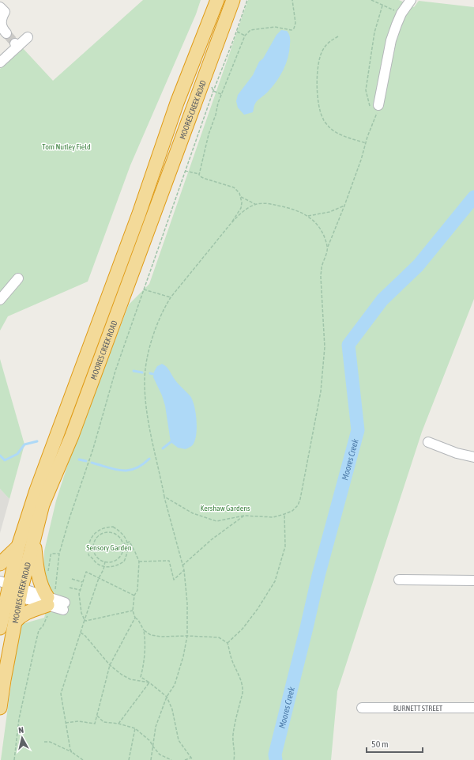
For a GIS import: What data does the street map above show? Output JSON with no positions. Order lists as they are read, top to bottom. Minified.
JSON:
{"streets":{"highway":["MOORES CREEK ROAD"],"street":["BURNETT STREET"]},"water":["Moores Creek"],"parks":["Tom Nutley Field","Kershaw Gardens","Sensory Garden"],"scale_bar":"50 m","north":"top"}
